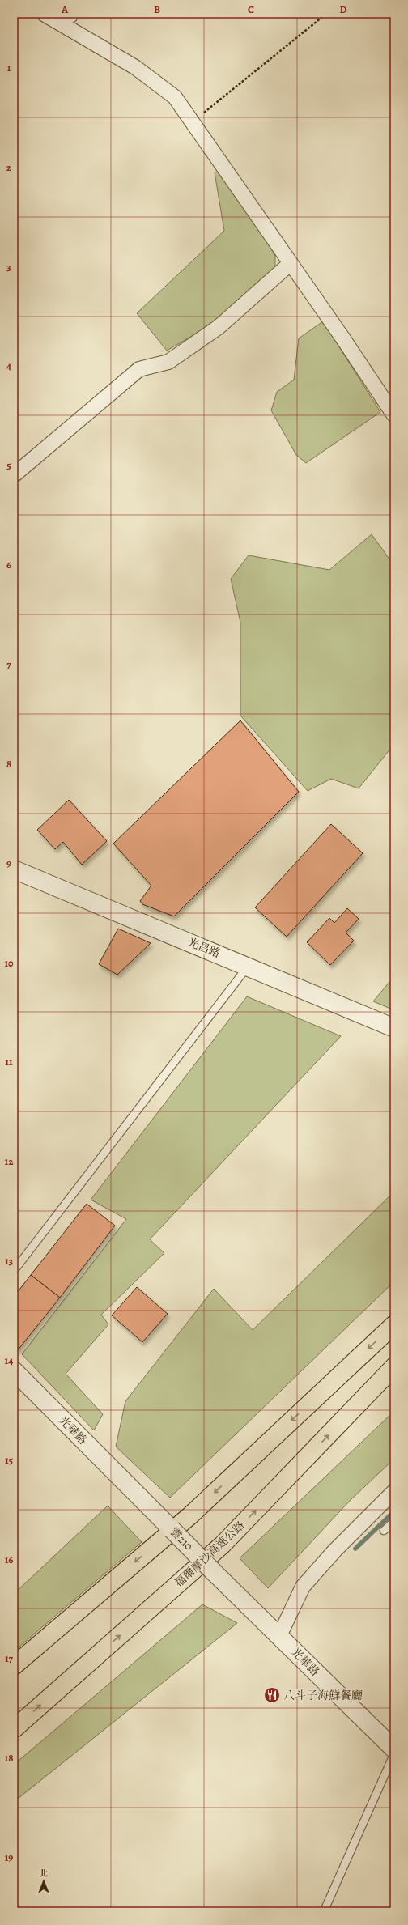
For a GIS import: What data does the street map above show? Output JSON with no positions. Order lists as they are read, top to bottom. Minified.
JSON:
{"streets":{"highway":["福爾摩沙高速公路"],"street":["光昌路","光華路","雲210"]},"crossings":[["光華路","雲210"]],"places":{"restaurant":["八斗子海鮮餐廳"]},"north":"top","grid":{"columns":["A","B","C","D"],"rows":["1","2","3","4","5","6","7","8","9","10","11","12","13","14","15","16","17","18","19"]}}
